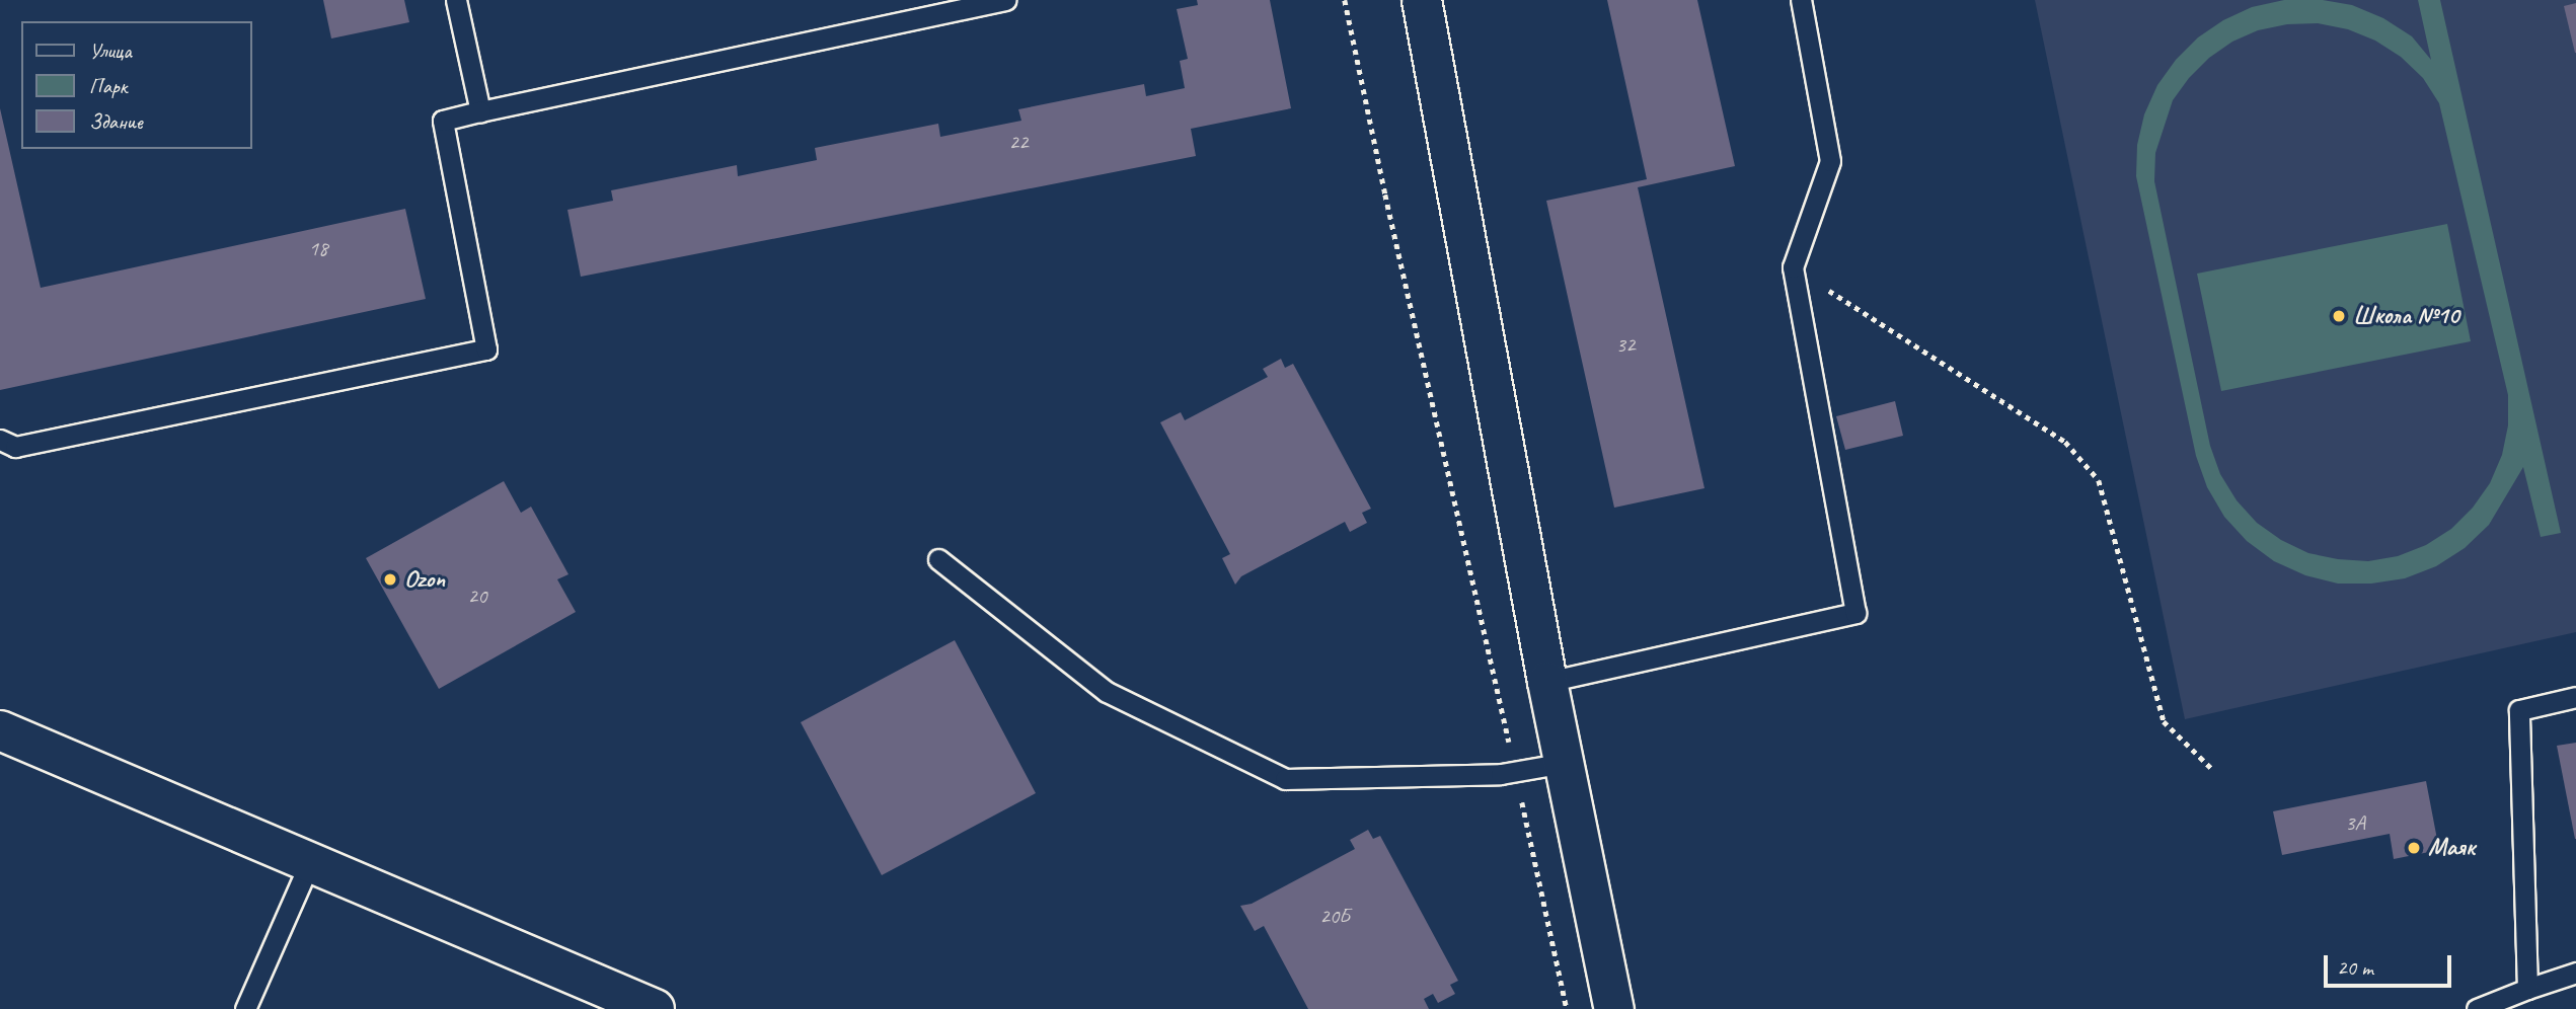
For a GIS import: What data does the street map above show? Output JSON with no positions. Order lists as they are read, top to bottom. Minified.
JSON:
{"places":["Школа №10","Ozon","Маяк"],"house_numbers":["22","18","32","20","3А","20Б"],"legend":["Улица","Парк","Здание"],"scale_bar":"20 m"}
